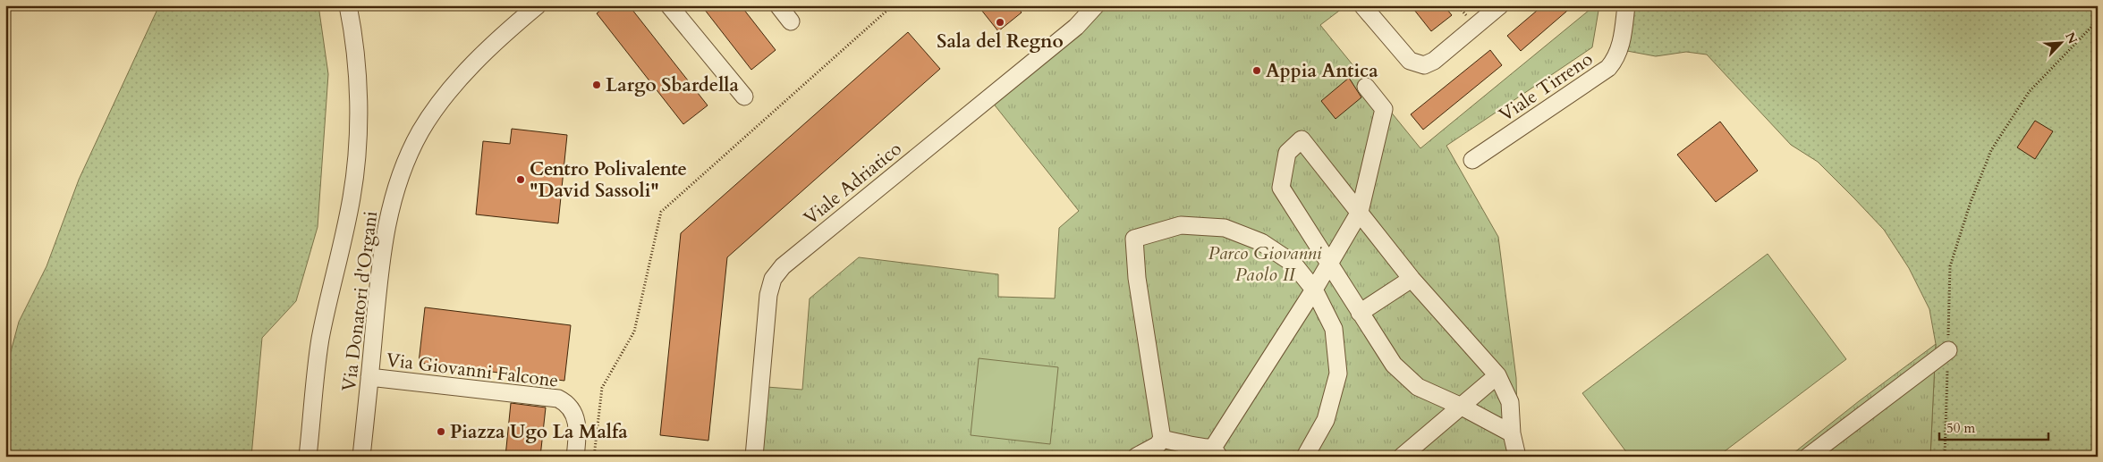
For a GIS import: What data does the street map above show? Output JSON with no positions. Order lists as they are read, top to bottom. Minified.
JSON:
{"streets":{"street":["Viale Tirreno","Viale Adriatico","Via Donatori d'Organi","Via Giovanni Falcone"]},"crossings":[["Via Donatori d'Organi","Via Giovanni Falcone"]],"parks":["Parco Giovanni Paolo II"],"places":["Sala del Regno","Appia Antica","Largo Sbardella","Centro Polivalente \"David Sassoli\"","Piazza Ugo La Malfa"],"scale_bar":"50 m","north":"top right"}
